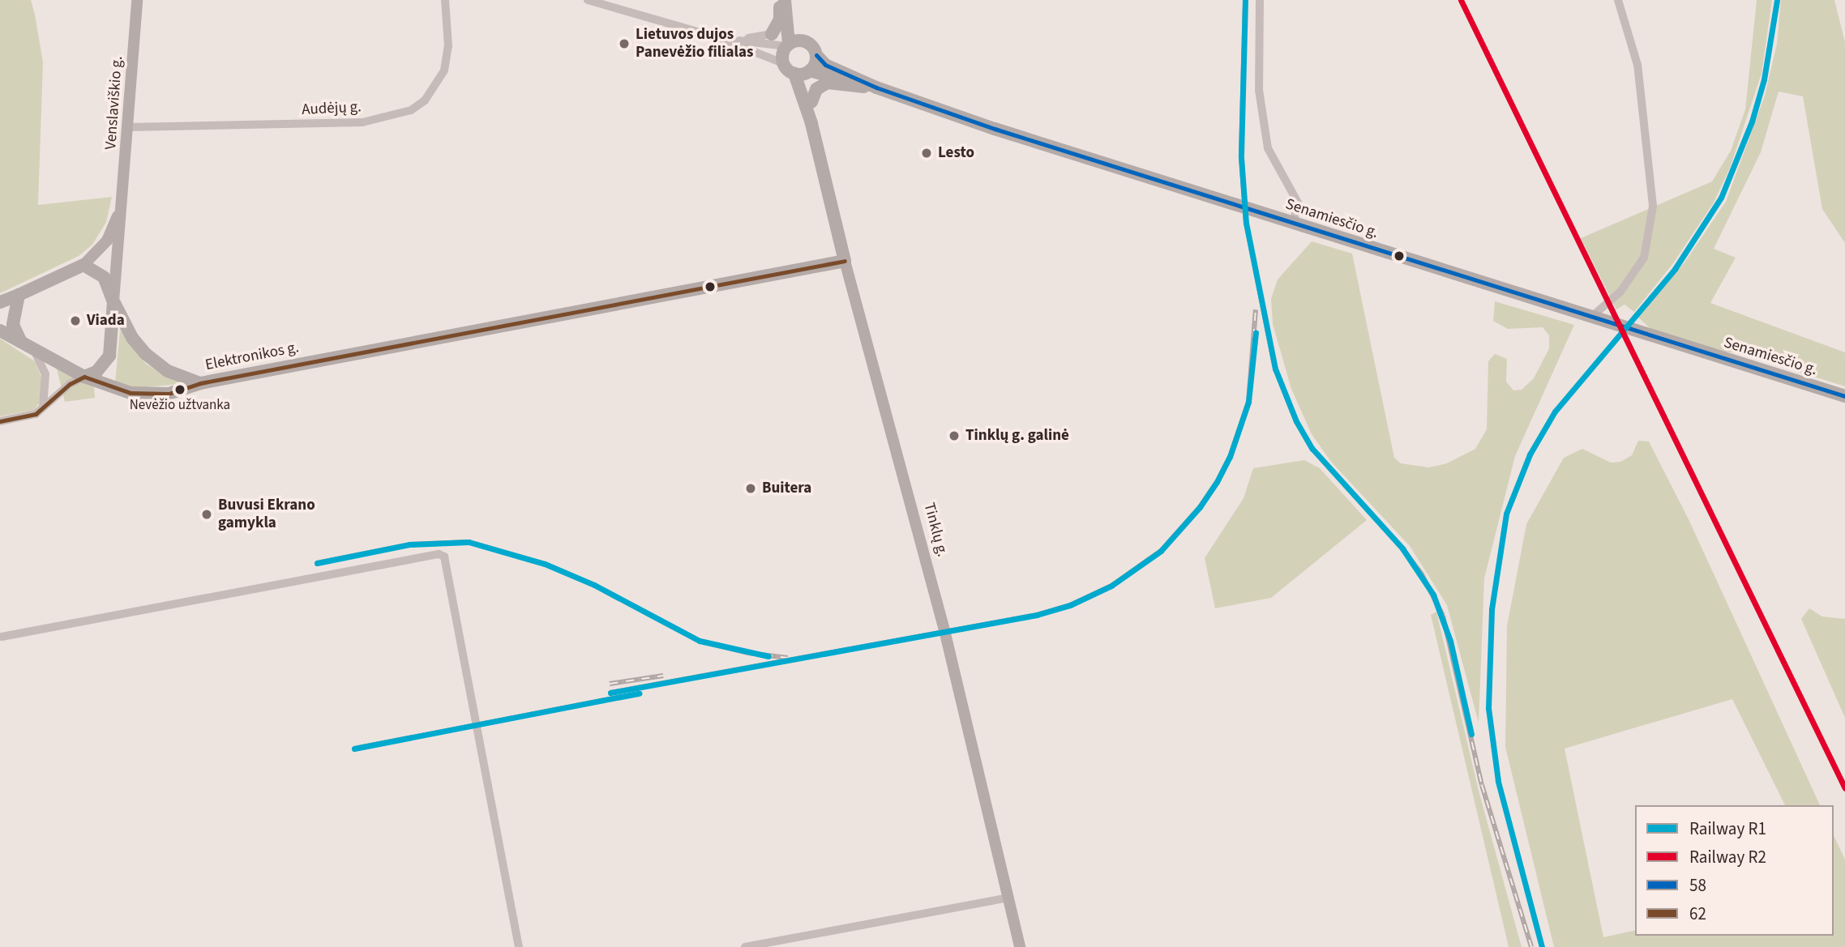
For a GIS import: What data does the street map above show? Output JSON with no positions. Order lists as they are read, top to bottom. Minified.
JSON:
{"streets":{"main road":["Venslaviškio g.","Senamiesčio g.","Elektronikos g.","Tinklų g."],"street":["Audėjų g."]},"crossings":[["Venslaviškio g.","Audėjų g."],["Venslaviškio g.","Elektronikos g."],["Senamiesčio g.","Tinklų g."],["Elektronikos g.","Tinklų g."]],"places":["Lietuvos dujos Panevėžio filialas","Lesto","Viada","Nevėžio užtvanka","Tinklų g. galinė","Buitera","Buvusi Ekrano gamykla"],"lines":["rail line R1","rail line R2","transit line 58","transit line 62"],"legend":["Railway R1","Railway R2","58","62"]}
